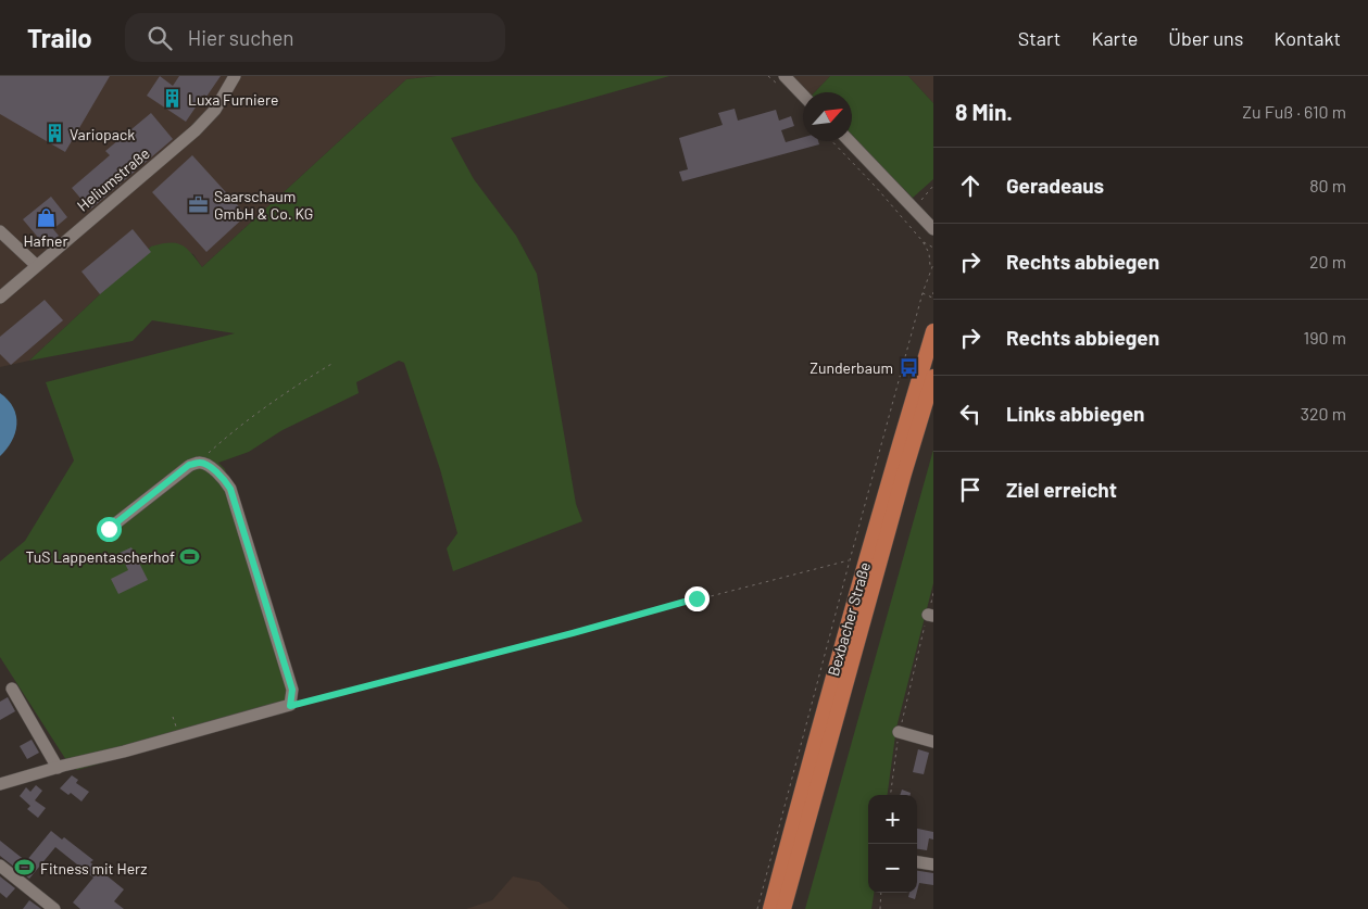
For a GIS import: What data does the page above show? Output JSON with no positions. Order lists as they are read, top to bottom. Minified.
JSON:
{"streets":{"main road":["Bexbacher Straße"],"street":["Heliumstraße"]},"places":{"building":["Luxa Furniere","Variopack"],"office":["Saarschaum GmbH & Co. KG"],"shop":["Hafner"],"bus stop":["Zunderbaum"],"sports":["TuS Lappentascherhof","Fitness mit Herz"]},"north":"top right","page":{"header":"Trailo","search":"Hier suchen","nav":["Start","Karte","Über uns","Kontakt"],"heading":["8 Min.","Zu Fuß · 610 m"],"list":[["Geradeaus","80 m"],["Rechts abbiegen","20 m"],["Rechts abbiegen","190 m"],["Links abbiegen","320 m"],"Ziel erreicht"],"map_buttons":["+","−"]}}
